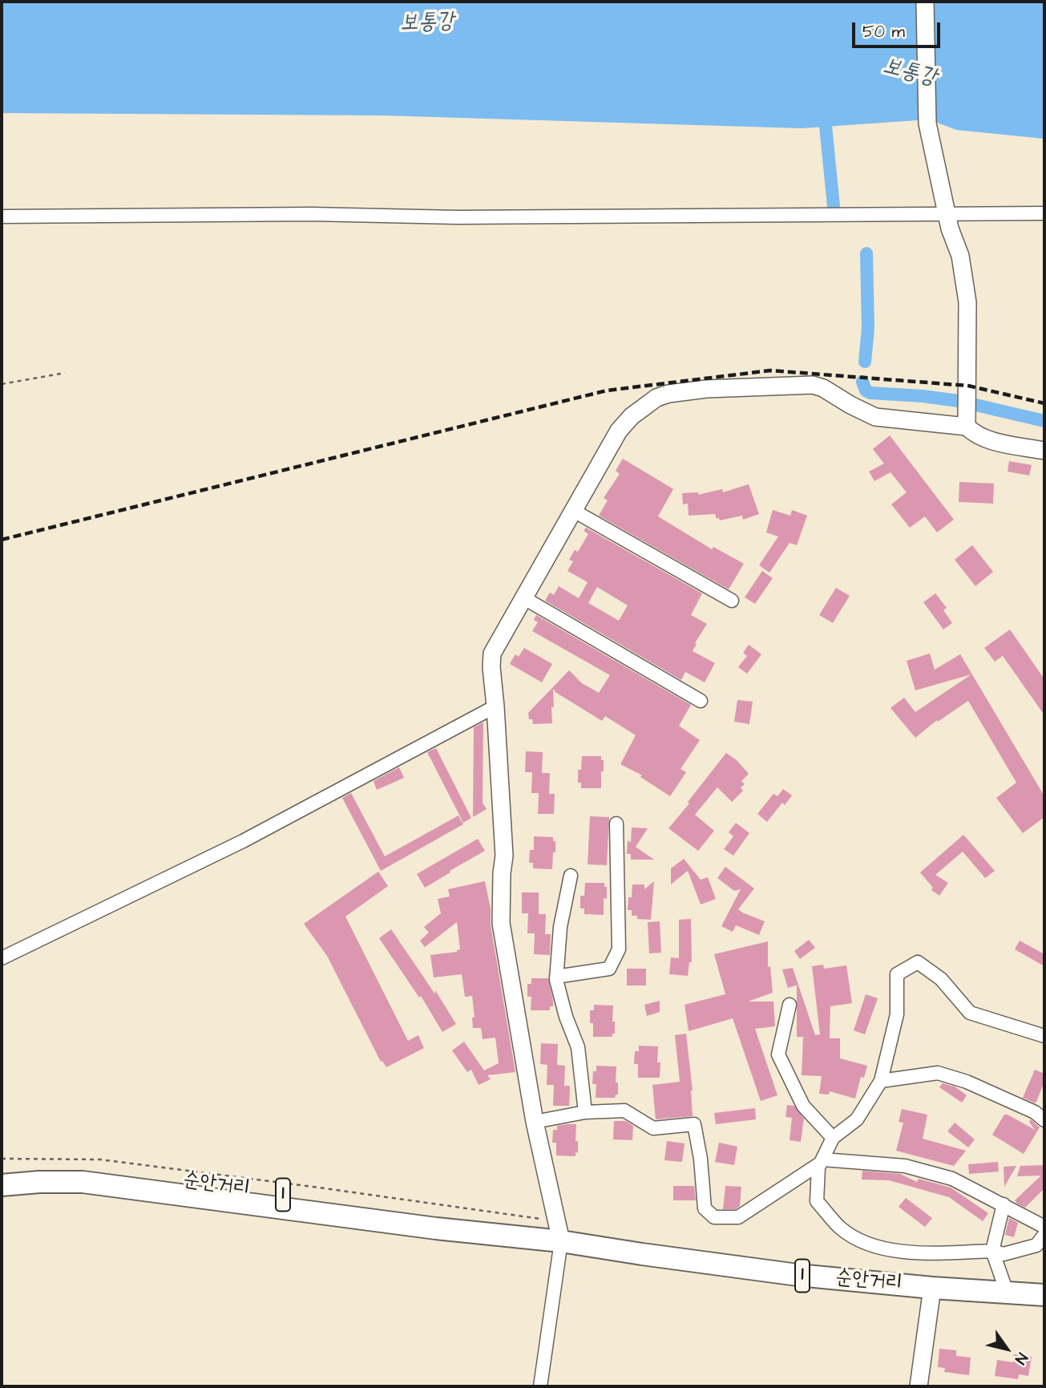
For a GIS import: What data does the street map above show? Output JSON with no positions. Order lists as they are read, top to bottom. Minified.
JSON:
{"streets":{"main road":["순안거리","1"]},"water":["보통강"],"scale_bar":"50 m","north":"bottom right"}
